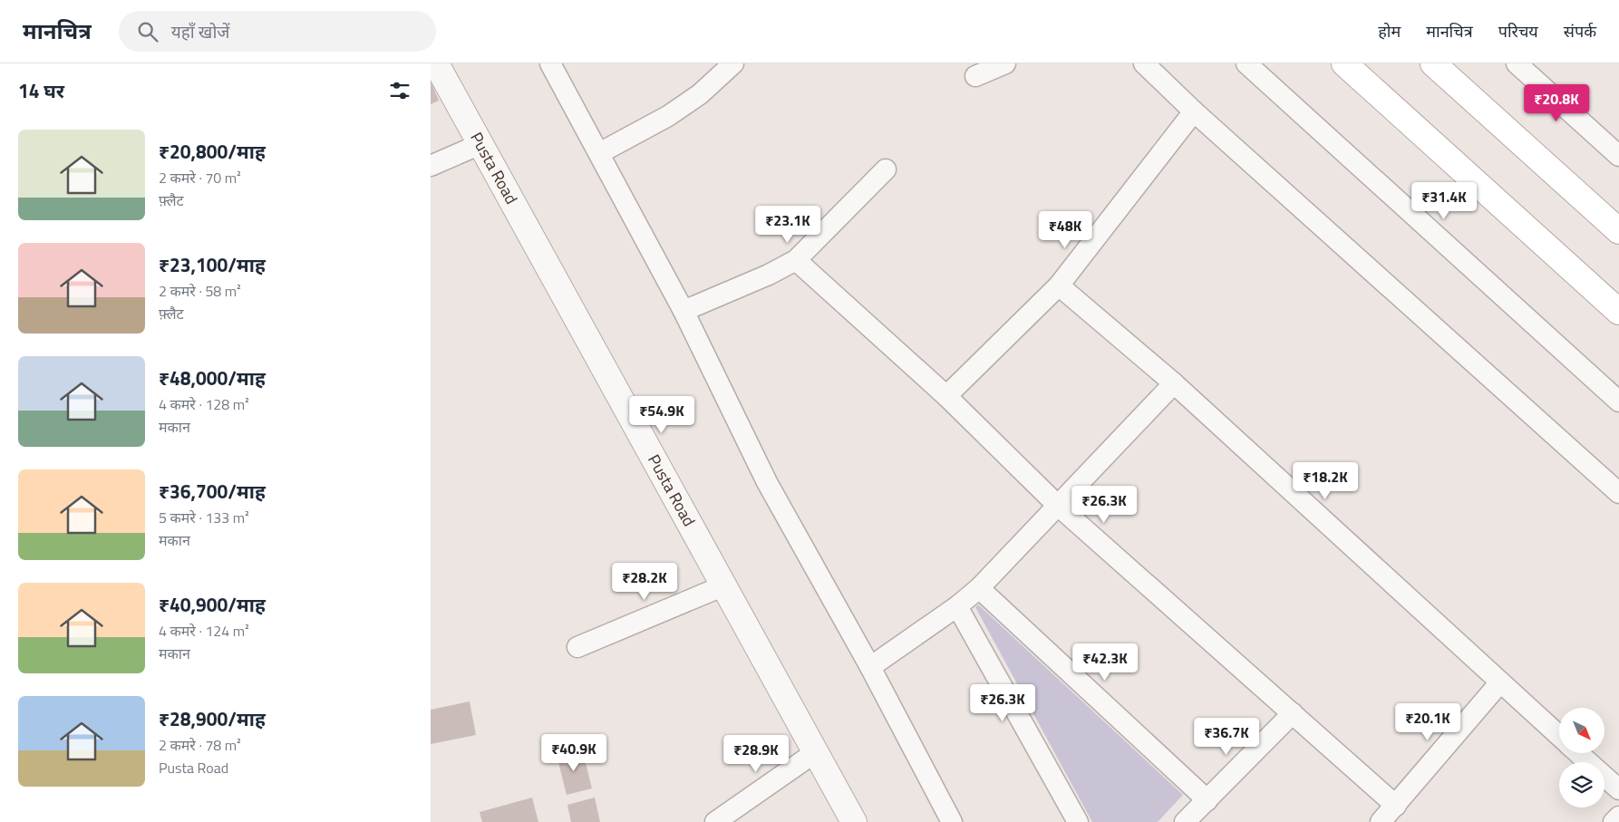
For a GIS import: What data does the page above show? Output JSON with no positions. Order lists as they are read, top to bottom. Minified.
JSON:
{"streets":{"street":["Pusta Road"]},"north":"bottom right","page":{"header":"मानचित्र","search":"यहाँ खोजें","nav":["होम","मानचित्र","परिचय","संपर्क"],"heading":"14 घर","price":["₹20.8K","₹31.4K","₹23.1K","₹48K","₹54.9K","₹18.2K","₹26.3K","₹28.2K","₹42.3K","₹26.3K","₹20.1K","₹36.7K","₹40.9K","₹28.9K"],"list":[{"name":"₹20,800/माह","note":"2 कमरे · 70 m² · फ़्लैट"},{"name":"₹23,100/माह","note":"2 कमरे · 58 m² · फ़्लैट"},{"name":"₹48,000/माह","note":"4 कमरे · 128 m² · मकान"},{"name":"₹36,700/माह","note":"5 कमरे · 133 m² · मकान"},{"name":"₹40,900/माह","note":"4 कमरे · 124 m² · मकान"},{"name":"₹28,900/माह","note":"2 कमरे · 78 m² · Pusta Road"}]}}
